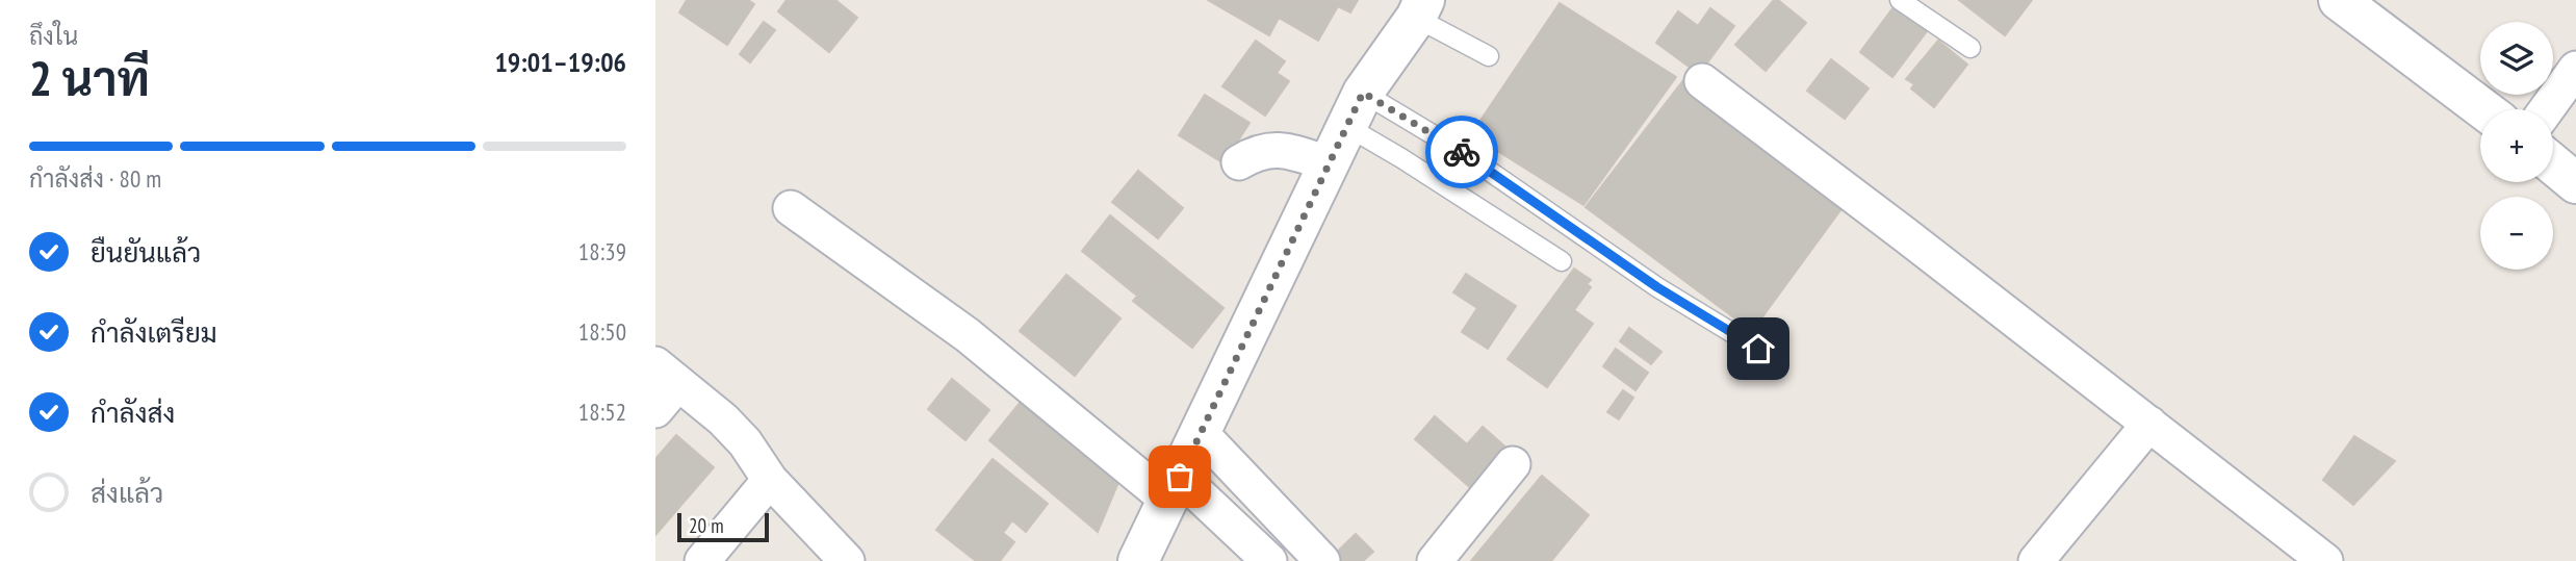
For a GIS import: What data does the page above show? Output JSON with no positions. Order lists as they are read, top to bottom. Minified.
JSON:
{"scale_bar":"20 m","page":{"heading":["2 นาที","ถึงใน","19:01–19:06"],"map_buttons":["+","−"],"bar":"กำลังส่ง · 80 m","list":[["ยืนยันแล้ว","18:39"],["กำลังเตรียม","18:50"],["กำลังส่ง","18:52"],"ส่งแล้ว"],"scale":"20 m"}}
